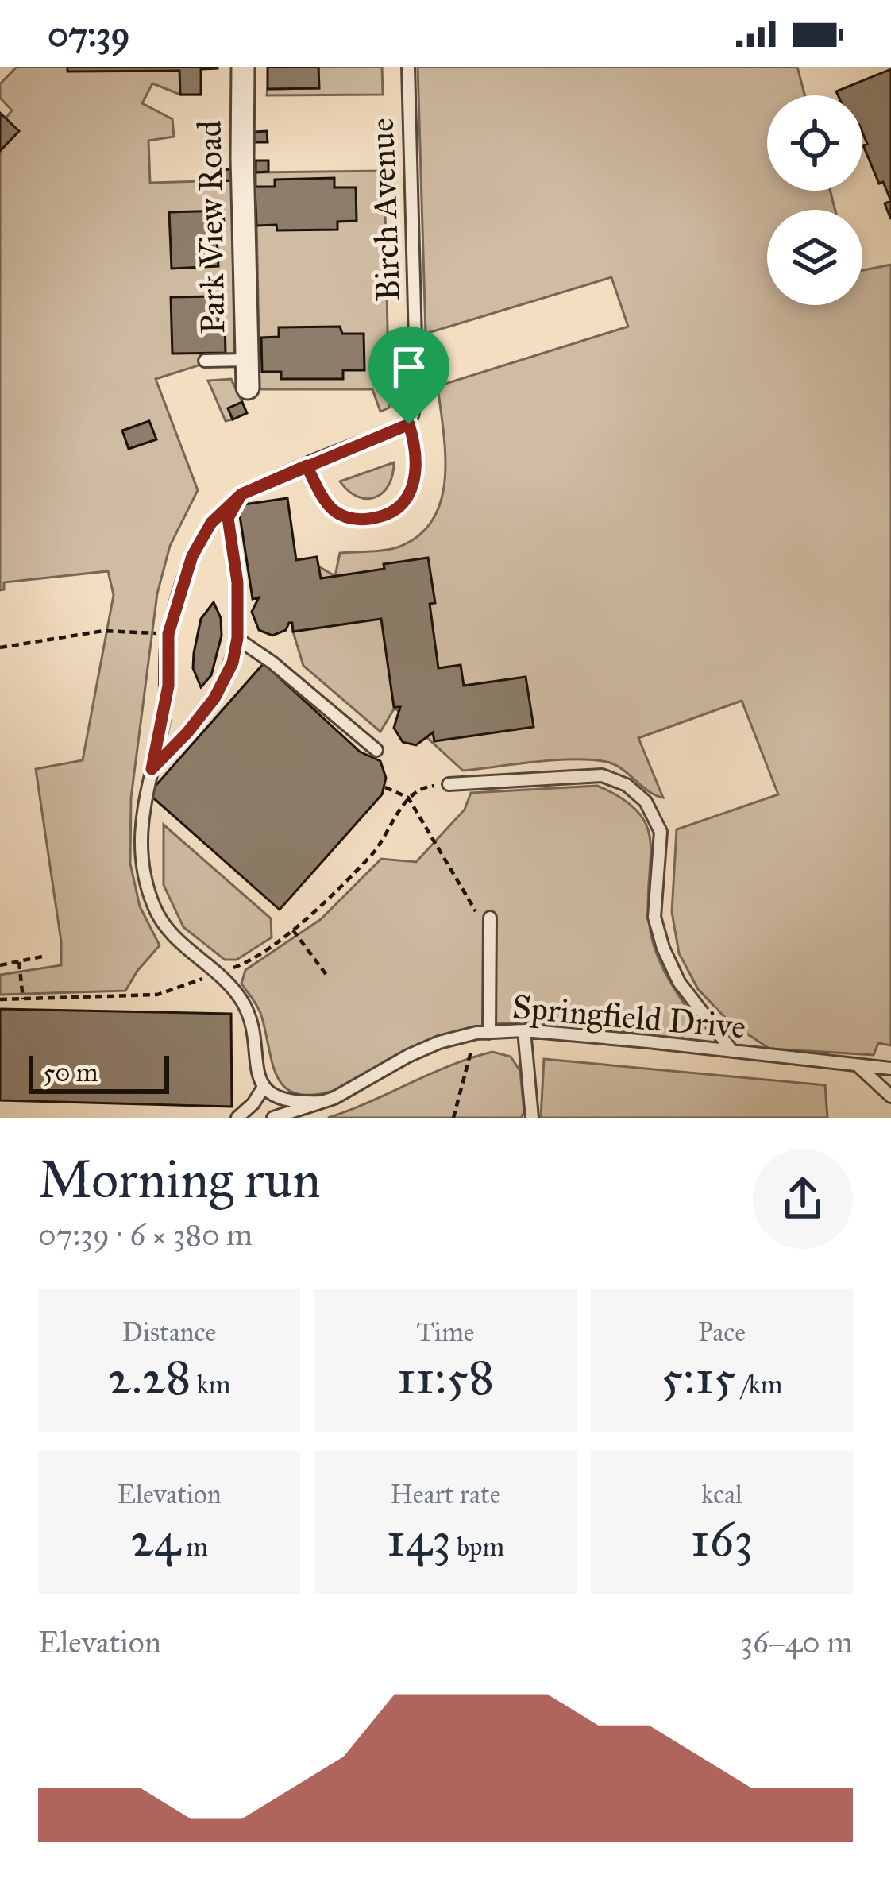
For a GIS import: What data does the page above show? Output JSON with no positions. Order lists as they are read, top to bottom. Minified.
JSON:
{"streets":{"street":["Park View Road"],"lane":["Birch Avenue","Springfield Drive"]},"scale_bar":"50 m","page":{"status":"07:39","scale":"50 m","heading":["Morning run","07:39 · 6 × 380 m"],"stats":[["Distance","2.28 km"],["Time","11:58"],["Pace","5:15 /km"],["Elevation","24 m"],["Heart rate","143 bpm"],["kcal","163"]],"chart":["Elevation","36–40 m"]}}
